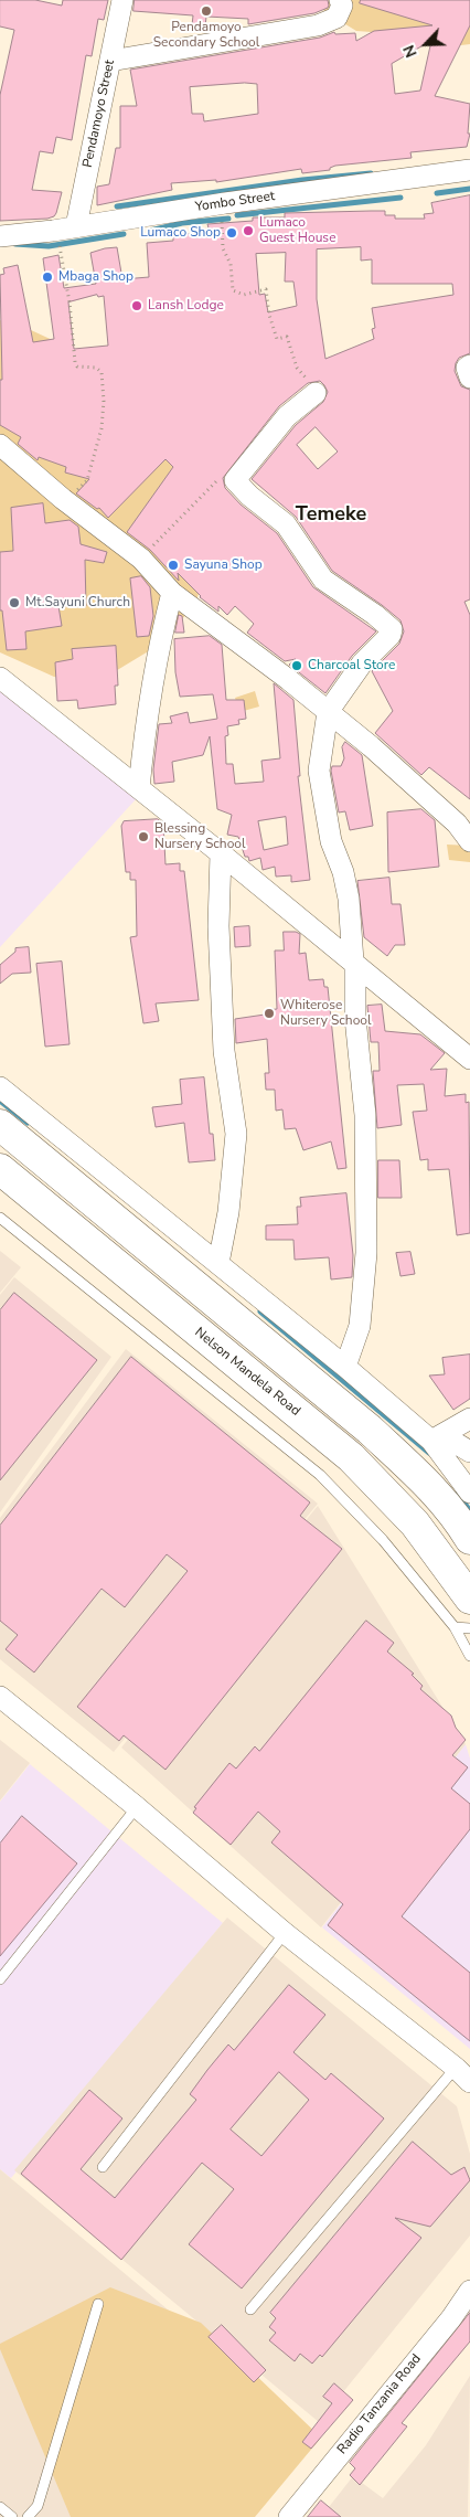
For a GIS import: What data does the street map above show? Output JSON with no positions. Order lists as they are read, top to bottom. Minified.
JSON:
{"streets":{"main road":["Nelson Mandela Road"],"street":["Pendamoyo Street","Yombo Street","Radio Tanzania Road"]},"crossings":[["Pendamoyo Street","Yombo Street"]],"districts":["Temeke"],"places":["Pendamoyo Secondary School","Lumaco Guest House","Lumaco Shop","Mbaga Shop","Lansh Lodge","Sayuna Shop","Mt.Sayuni Church","Charcoal Store","Blessing Nursery School","Whiterose Nursery School"],"north":"bottom left"}
